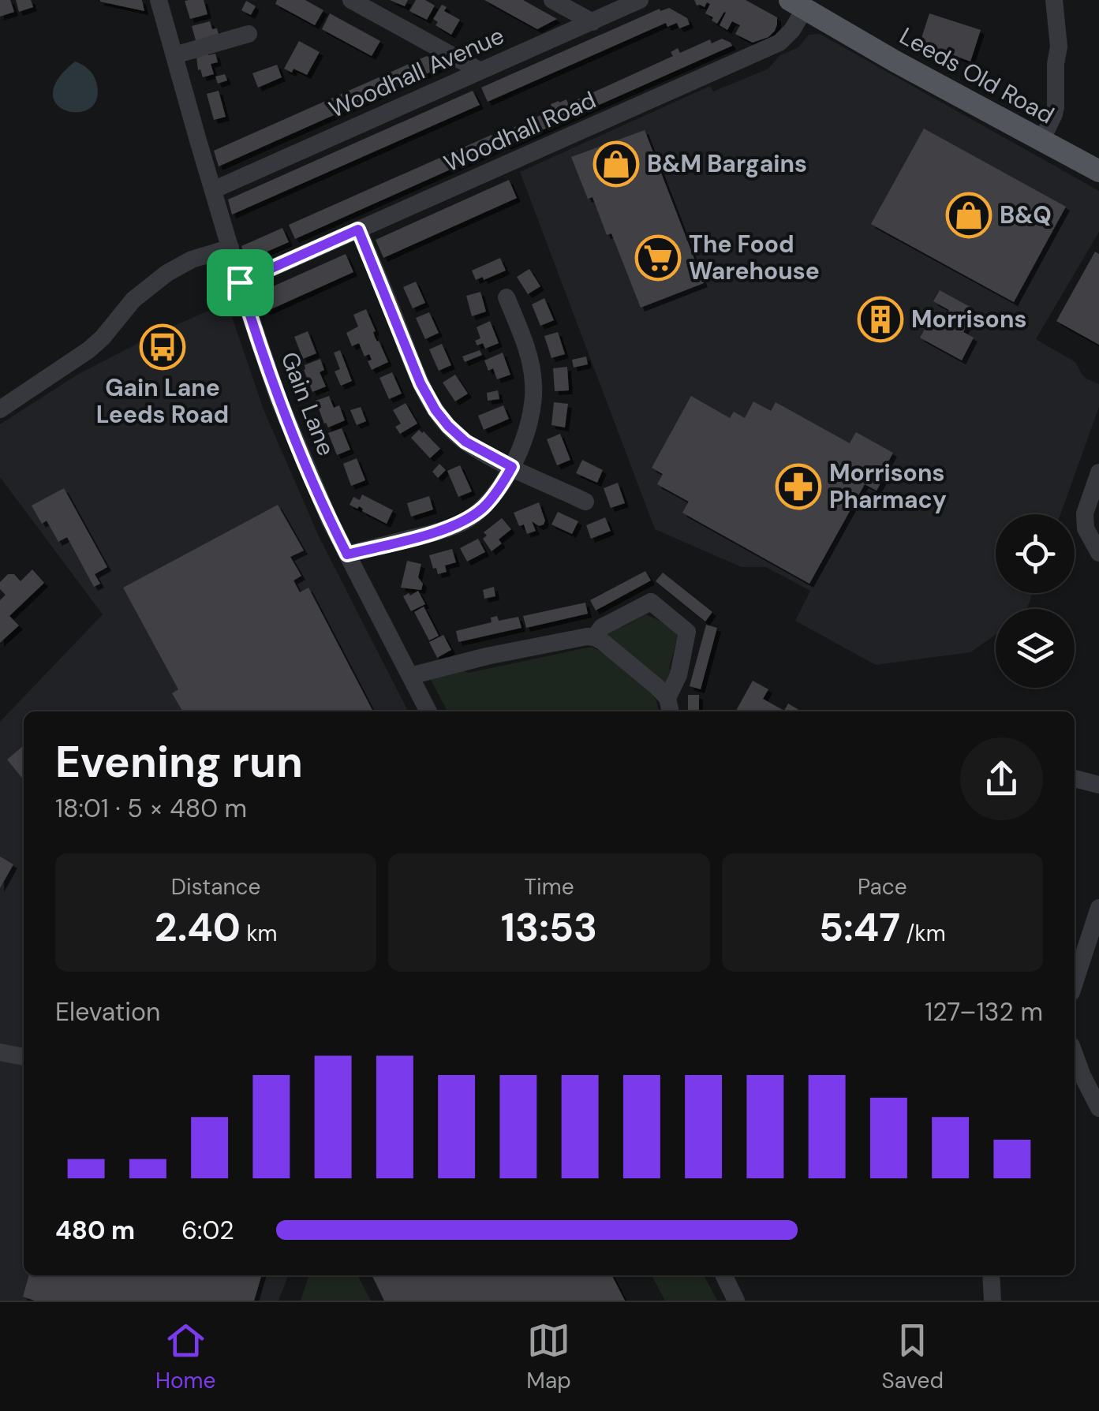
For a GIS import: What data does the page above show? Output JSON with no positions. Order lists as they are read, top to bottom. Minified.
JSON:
{"streets":{"main road":["Leeds Old Road"],"street":["Woodhall Avenue","Woodhall Road","Gain Lane"]},"crossings":[["Woodhall Avenue","Gain Lane"],["Leeds Old Road","Woodhall Road"],["Woodhall Road","Gain Lane"]],"places":{"shop":["B&M Bargains","B&Q"],"supermarket":["The Food Warehouse"],"building":["Morrisons"],"bus stop":["Gain Lane Leeds Road"],"pharmacy":["Morrisons Pharmacy"]},"page":{"heading":["Evening run","18:01 · 5 × 480 m"],"stats":[["Distance","2.40 km"],["Time","13:53"],["Pace","5:47 /km"]],"chart":["Elevation","127–132 m"],"list":[{"name":"480 m","note":"6:02"}],"tabs":["Home","Map","Saved"]}}
